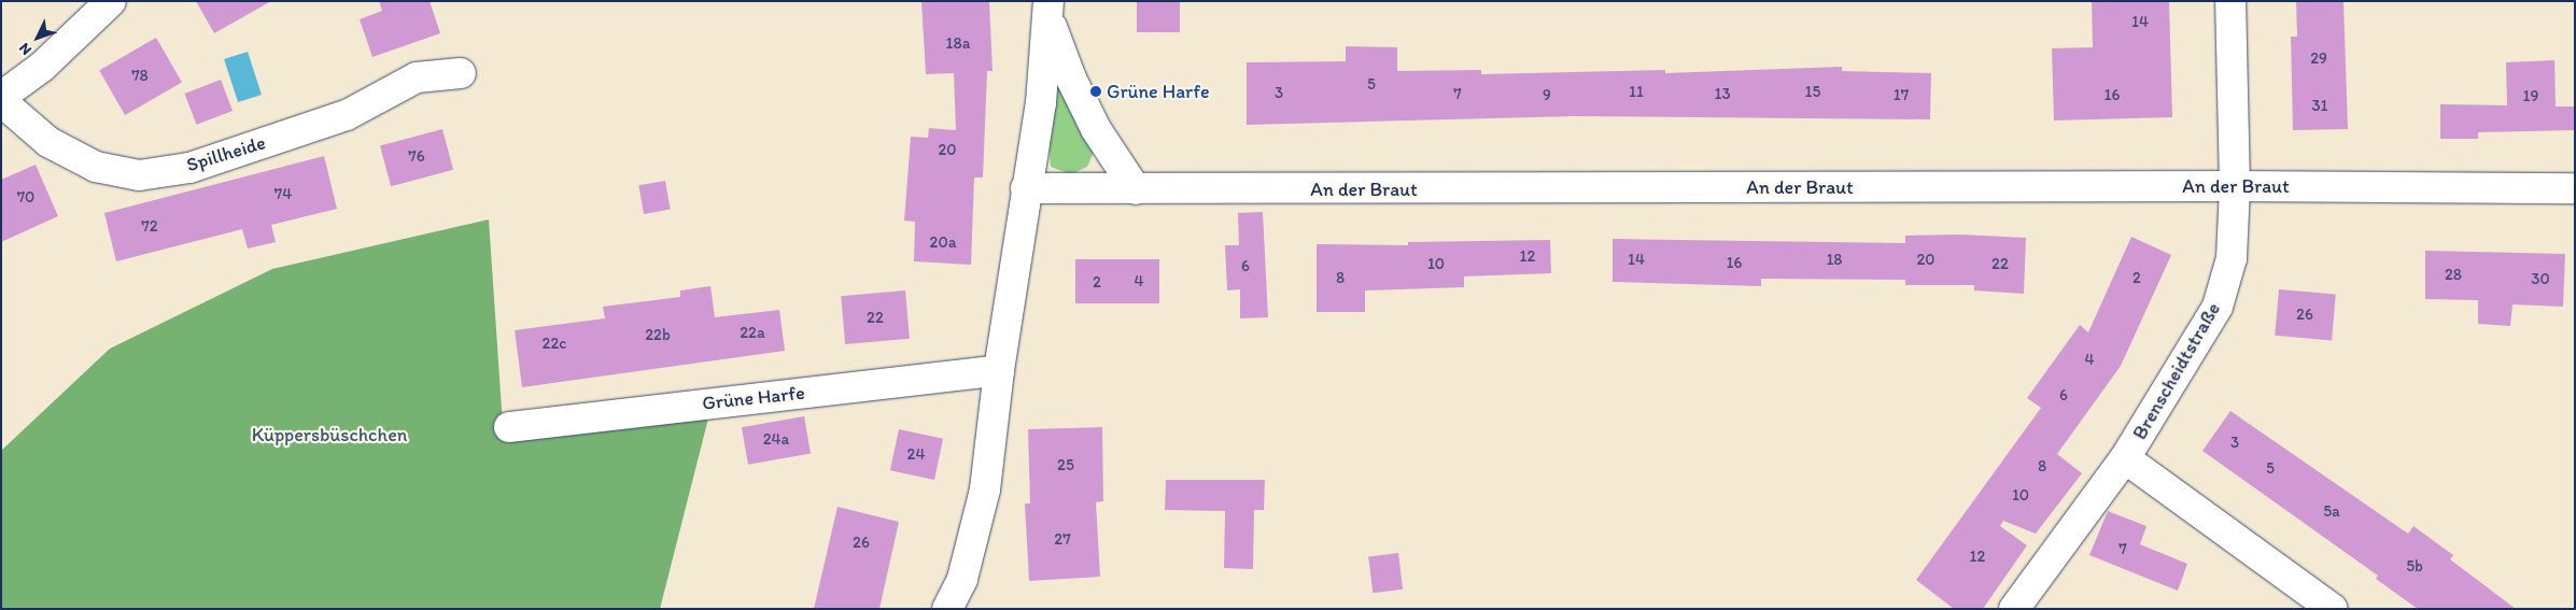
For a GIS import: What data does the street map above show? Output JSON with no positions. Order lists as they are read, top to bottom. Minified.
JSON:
{"streets":{"street":["Spillheide","An der Braut","Brenscheidtstraße","Grüne Harfe"]},"crossings":[["An der Braut","Brenscheidtstraße"]],"parks":["Küppersbüschchen"],"places":["Grüne Harfe"],"house_numbers":["14","18a","29","78","5","11","15","3","7","13","9","17","16","19","31","20","76","74","70","72","20a","12","14","18","20","16","10","22","6","28","8","2","30","4","2","26","22","22a","22b","22c","4","6","24a","3","24","25","8","5","10","5a","27","26","7","12","5b"],"north":"bottom left"}
